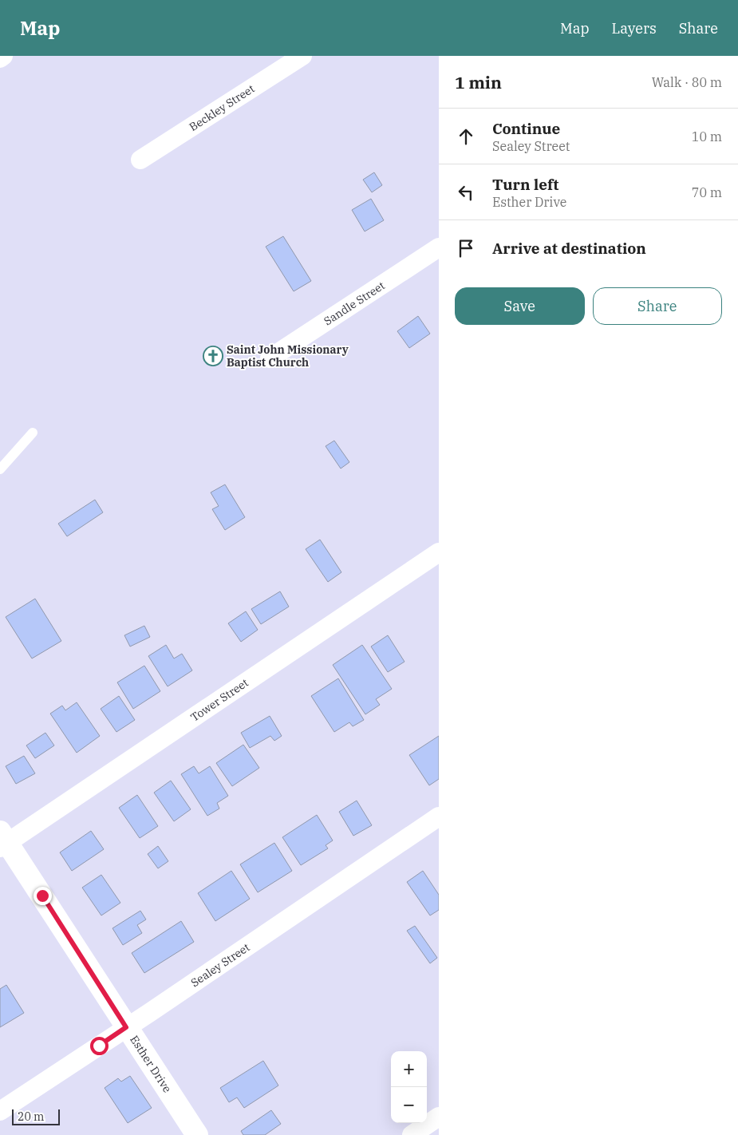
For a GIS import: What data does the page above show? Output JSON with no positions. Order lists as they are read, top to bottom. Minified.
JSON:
{"streets":{"street":["Beckley Street","Sandle Street","Tower Street","Sealey Street","Esther Drive"]},"crossings":[["Tower Street","Esther Drive"],["Sealey Street","Esther Drive"]],"places":{"church":["Saint John Missionary Baptist Church"]},"scale_bar":"20 m","page":{"header":"Map","nav":["Map","Layers","Share"],"heading":["1 min","Walk · 80 m"],"list":[["Continue","Sealey Street","10 m"],["Turn left","Esther Drive","70 m"],"Arrive at destination"],"buttons":["Save","Share"],"map_buttons":["+","−"],"scale":"20 m"}}
